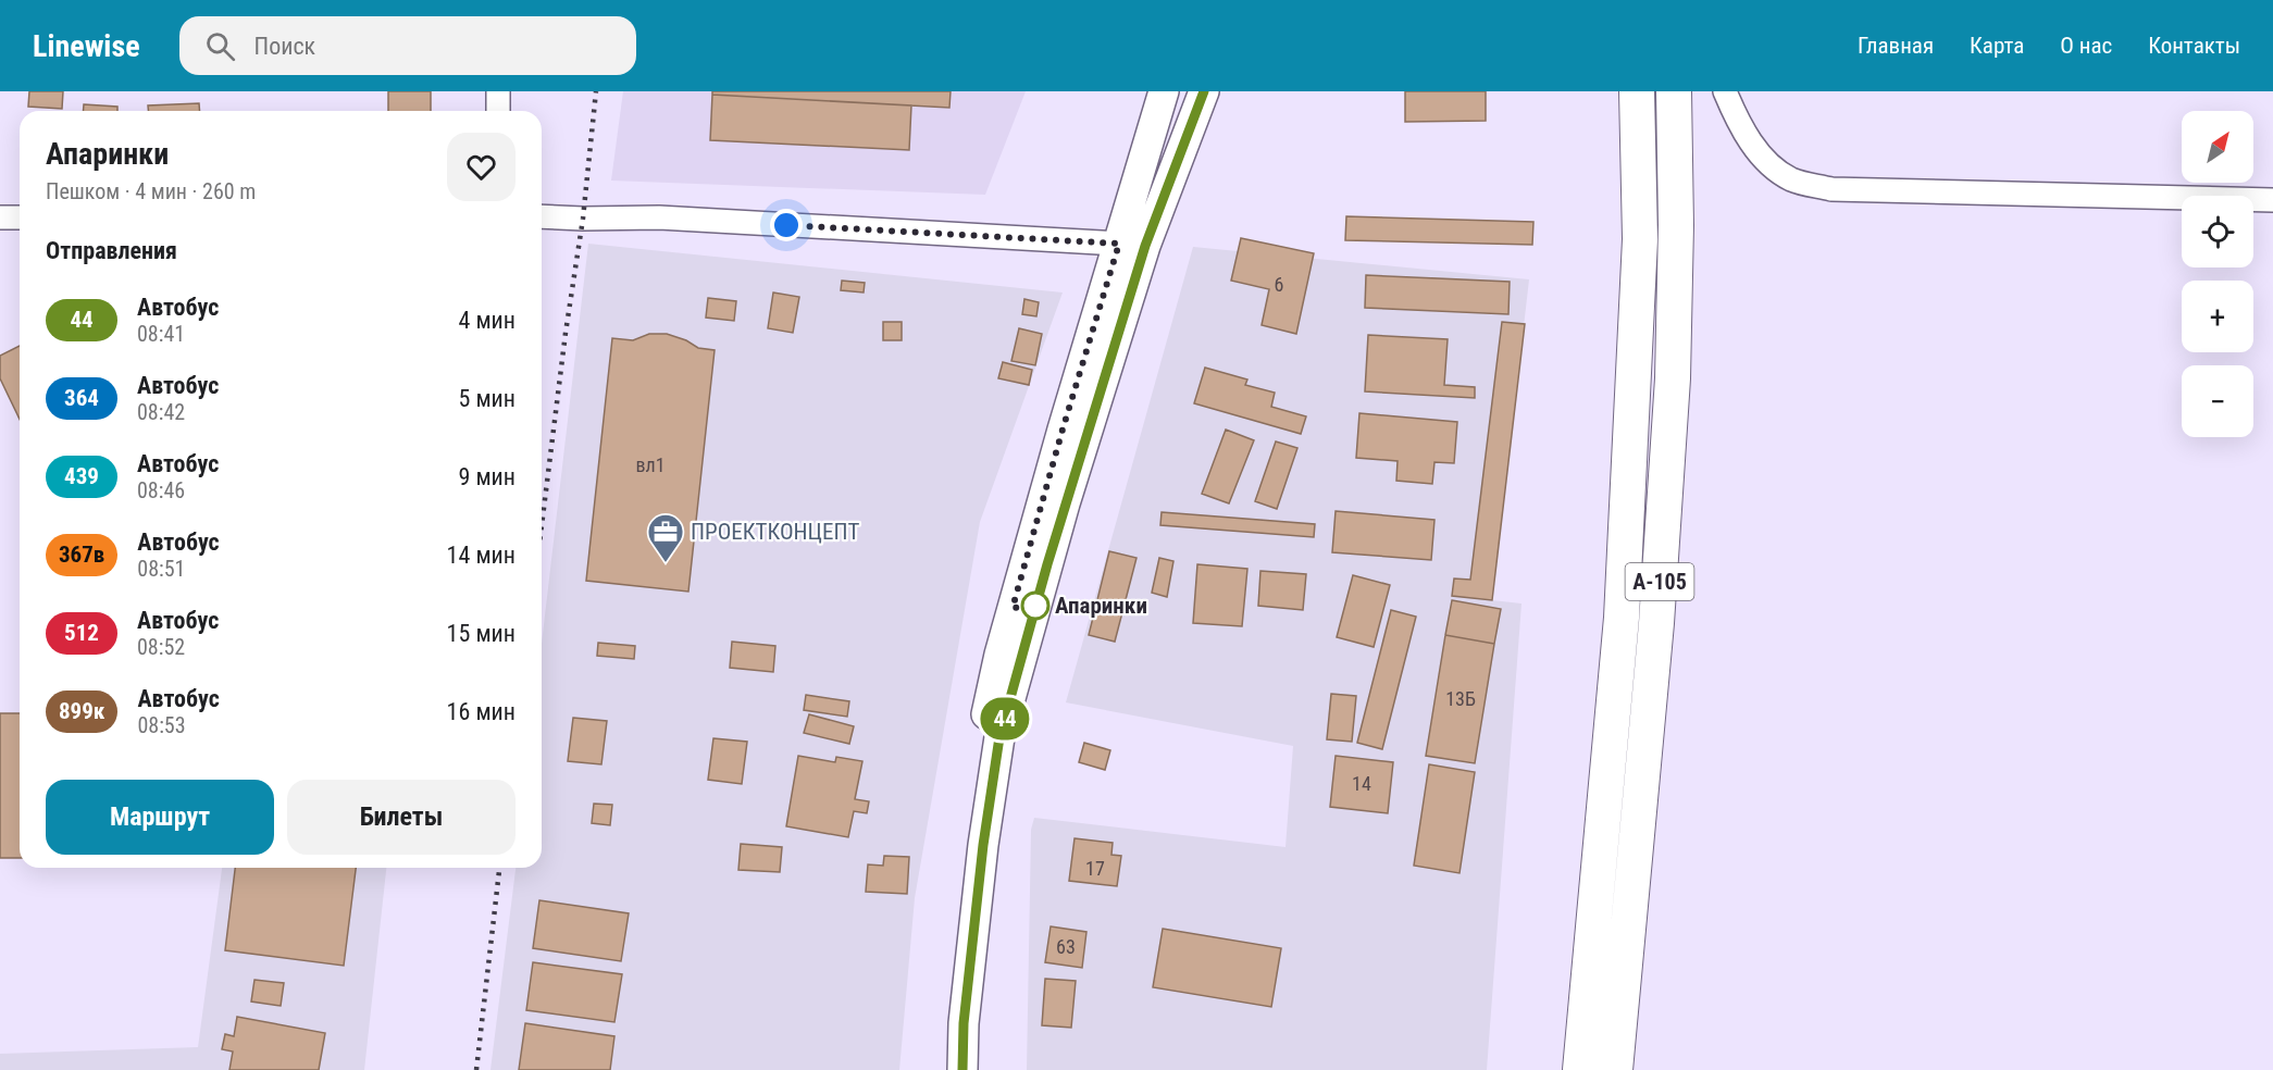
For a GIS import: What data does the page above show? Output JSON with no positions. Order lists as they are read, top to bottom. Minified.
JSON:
{"streets":{"highway":["А-105"]},"places":{"office":["ПРОЕКТКОНЦЕПТ"],"other":["Апаринки"]},"lines":["bus line 44"],"house_numbers":["6","вл1","13Б","14","17","63"],"north":"top right","page":{"header":"Linewise","search":"Поиск","nav":["Главная","Карта","О нас","Контакты"],"on_map":"44","map_buttons":["+","−"],"heading":[["Апаринки","Пешком · 4 мин · 260 m"],"Отправления"],"list":[{"mark":"44","name":"Автобус","note":"08:41","value":"4 мин"},{"mark":"364","name":"Автобус","note":"08:42","value":"5 мин"},{"mark":"439","name":"Автобус","note":"08:46","value":"9 мин"},{"mark":"367в","name":"Автобус","note":"08:51","value":"14 мин"},{"mark":"512","name":"Автобус","note":"08:52","value":"15 мин"},{"mark":"899к","name":"Автобус","note":"08:53","value":"16 мин"}],"buttons":["Маршрут","Билеты"]}}
